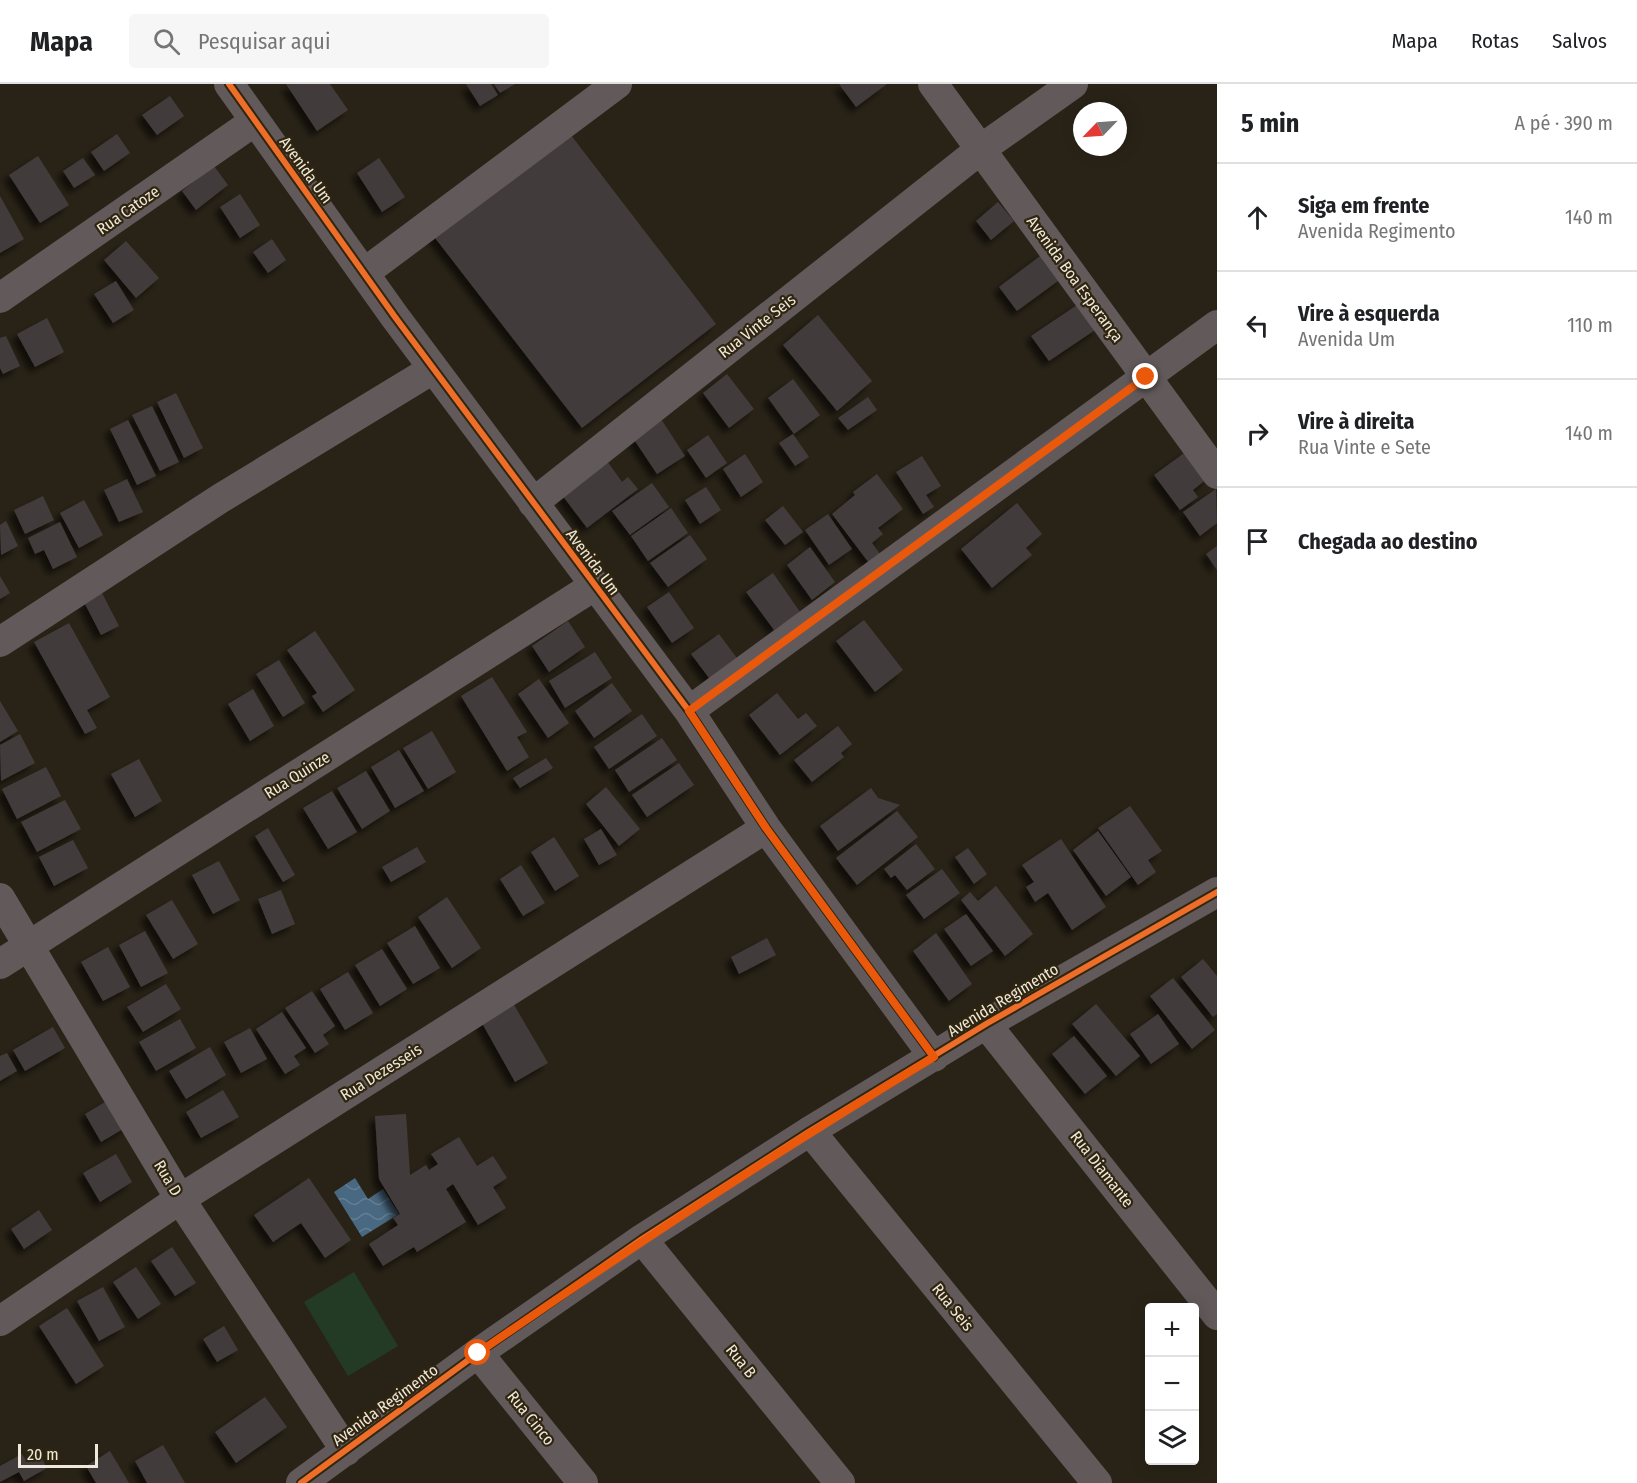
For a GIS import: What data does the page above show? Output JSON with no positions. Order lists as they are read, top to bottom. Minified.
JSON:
{"streets":{"street":["Avenida Um","Rua Catoze","Avenida Boa Esperança","Rua Vinte Seis","Rua Quinze","Avenida Regimento","Rua Dezesseis","Rua Diamante","Rua D","Rua Seis","Rua B","Rua Cinco"]},"crossings":[["Avenida Um","Rua Catoze"],["Avenida Um","Rua Vinte Seis"],["Avenida Um","Rua Quinze"],["Avenida Um","Avenida Regimento"],["Avenida Um","Rua Dezesseis"],["Avenida Boa Esperança","Rua Vinte Seis"],["Rua Quinze","Rua D"],["Avenida Regimento","Rua Diamante"],["Avenida Regimento","Rua D"],["Avenida Regimento","Rua Seis"],["Avenida Regimento","Rua B"],["Avenida Regimento","Rua Cinco"],["Rua Dezesseis","Rua D"]],"scale_bar":"20 m","north":"bottom left","page":{"header":"Mapa","search":"Pesquisar aqui","nav":["Mapa","Rotas","Salvos"],"heading":["5 min","A pé · 390 m"],"list":[["Siga em frente","Avenida Regimento","140 m"],["Vire à esquerda","Avenida Um","110 m"],["Vire à direita","Rua Vinte e Sete","140 m"],"Chegada ao destino"],"map_buttons":["+","−"],"scale":"20 m"}}
